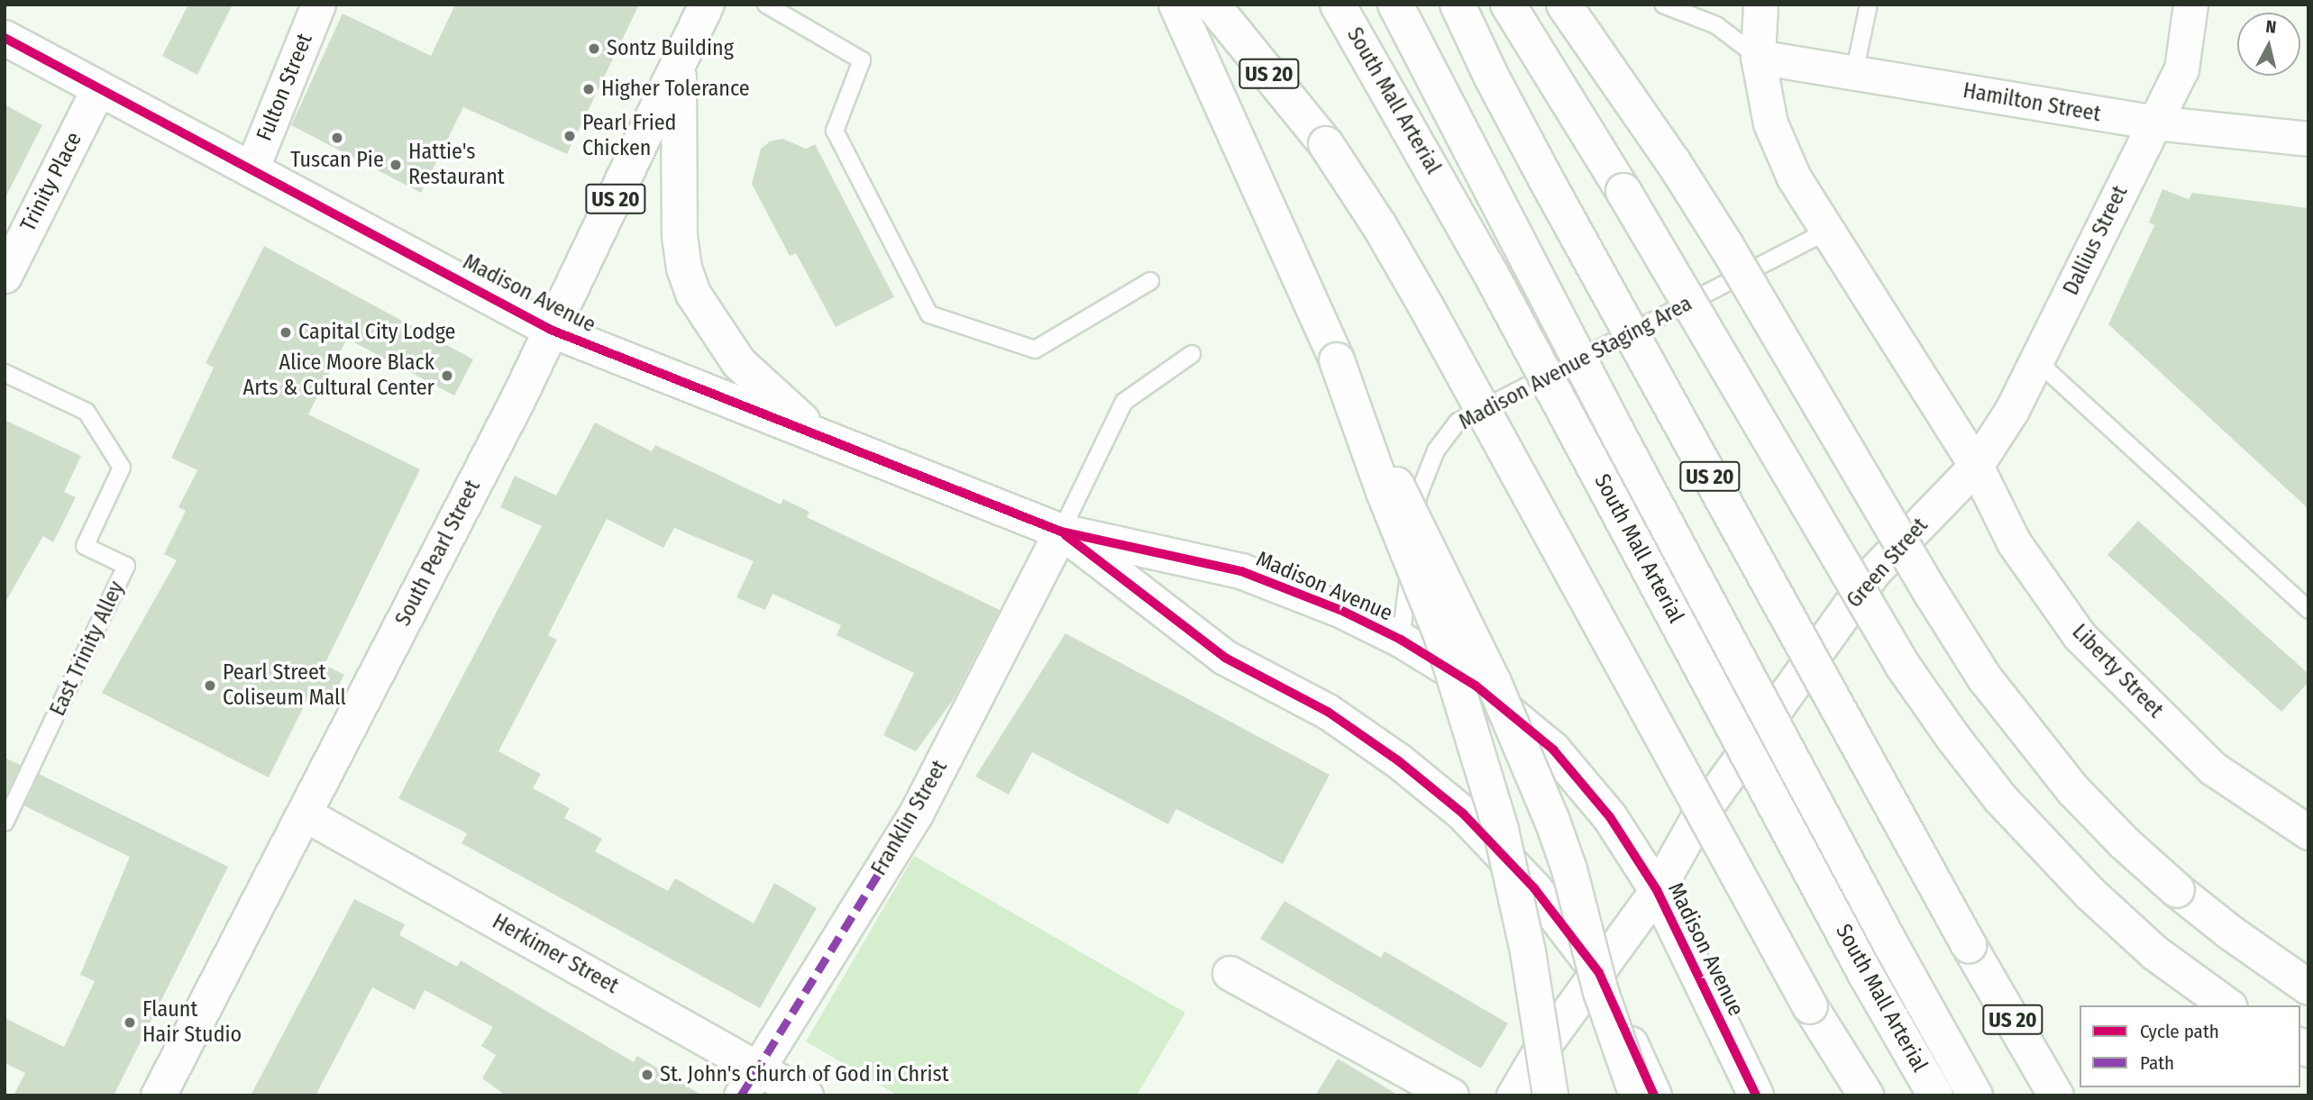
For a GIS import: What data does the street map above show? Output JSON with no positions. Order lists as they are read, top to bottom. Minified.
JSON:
{"streets":{"main road":["US 20","South Mall Arterial","Madison Avenue","South Pearl Street"],"street":["Fulton Street","Hamilton Street","Trinity Place","Dallius Street","Green Street","Liberty Street","Franklin Street","Herkimer Street"],"lane":["Madison Avenue Staging Area","East Trinity Alley"]},"crossings":[["Fulton Street","Madison Avenue"],["Hamilton Street","Dallius Street"],["Trinity Place","Madison Avenue"],["Dallius Street","Green Street"],["Dallius Street","Liberty Street"],["Madison Avenue","Madison Avenue Staging Area"],["Madison Avenue","South Pearl Street"],["Madison Avenue","Green Street"],["Madison Avenue","Franklin Street"],["South Pearl Street","Herkimer Street"],["Green Street","Liberty Street"],["Franklin Street","Herkimer Street"]],"places":["Sontz Building","Higher Tolerance","Pearl Fried Chicken","Tuscan Pie","Hattie's Restaurant","Capital City Lodge","Alice Moore Black Arts & Cultural Center","Pearl Street Coliseum Mall","Flaunt Hair Studio","St. John's Church of God in Christ"],"legend":["Cycle path","Path"],"north":"top"}
